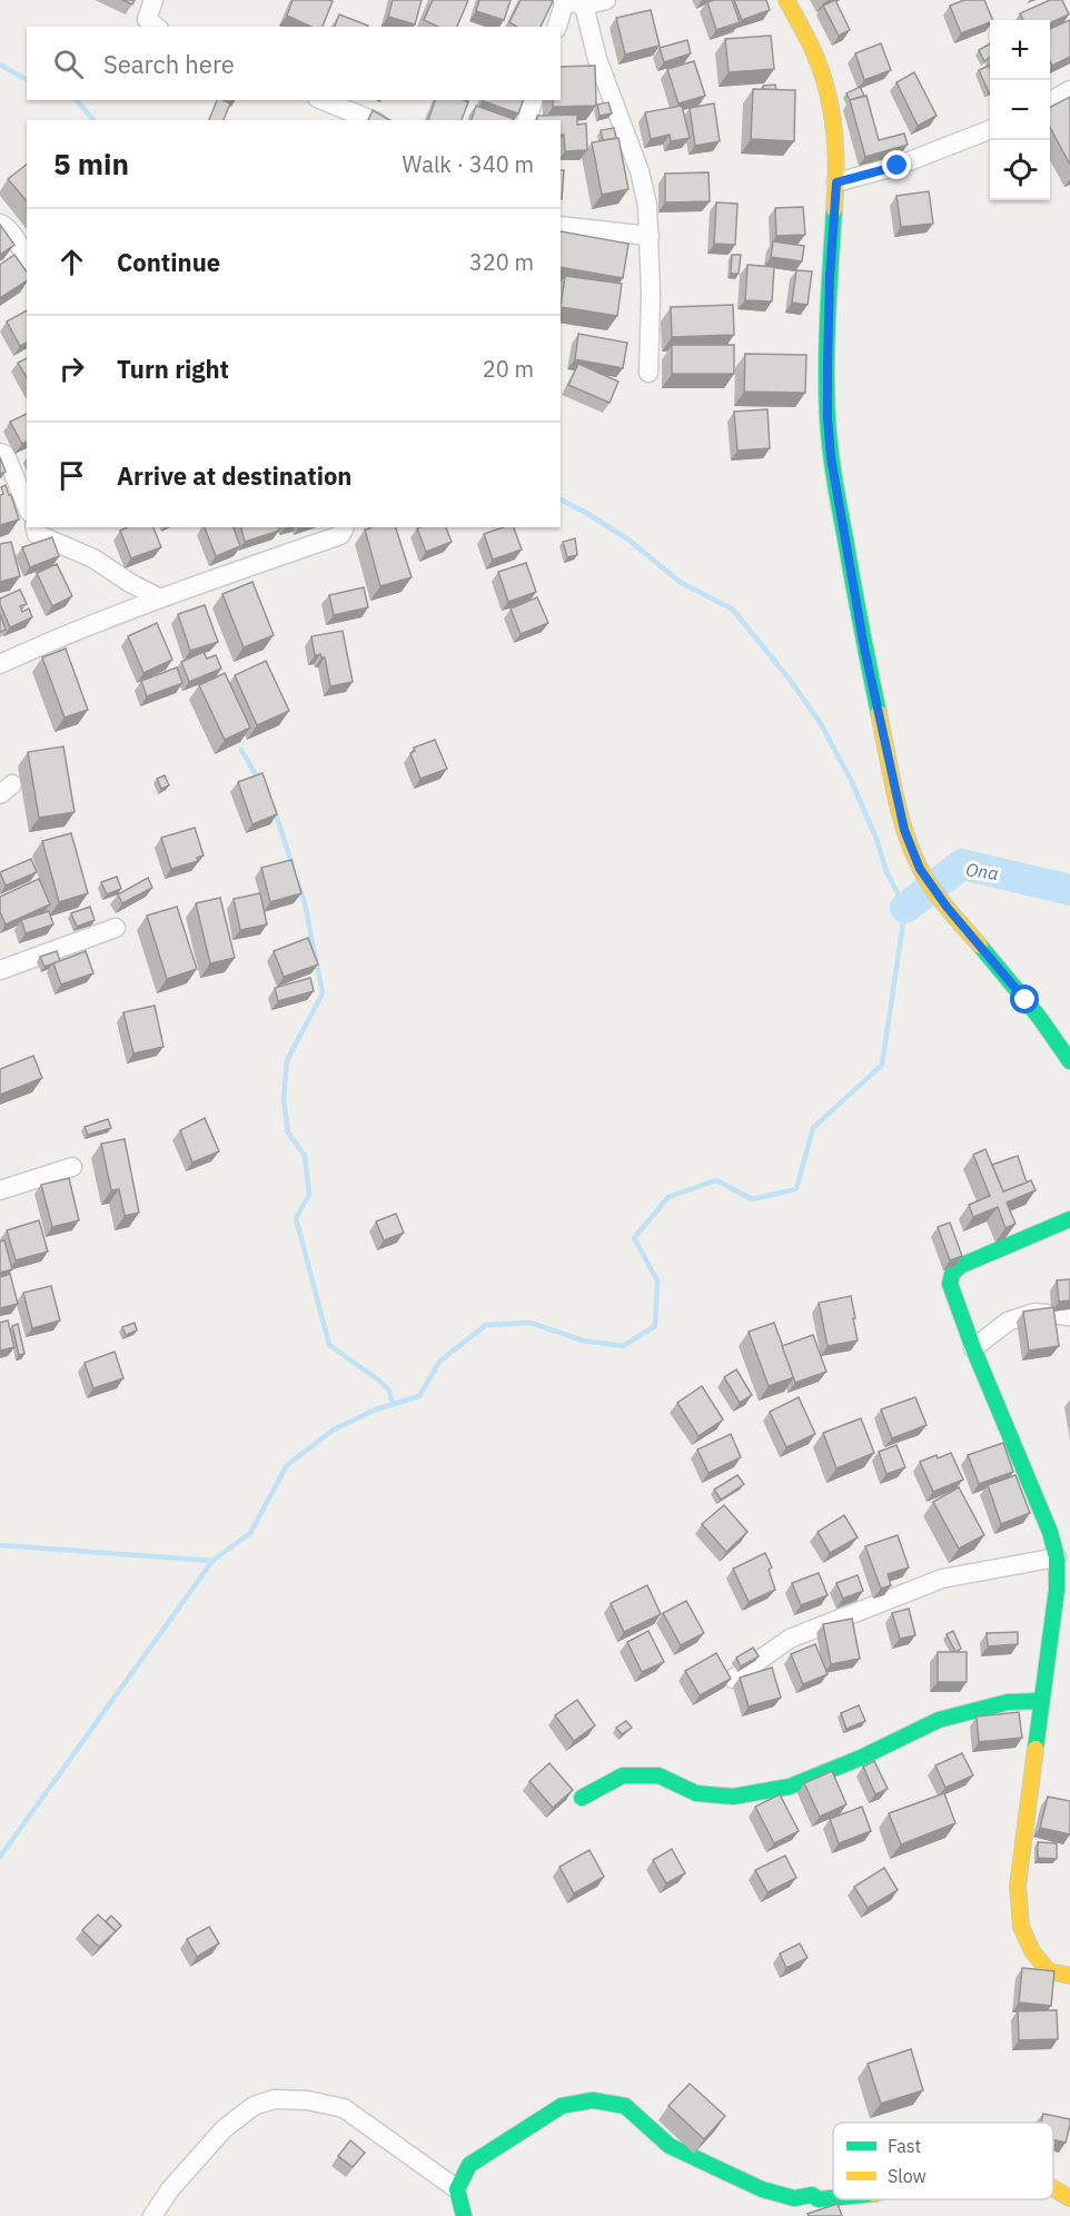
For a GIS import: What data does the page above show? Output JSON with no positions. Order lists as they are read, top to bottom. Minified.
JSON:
{"water":["Ona"],"legend":["Fast","Slow"],"page":{"map_buttons":["+","−"],"search":"Search here","heading":["5 min","Walk · 340 m"],"list":[["Continue","320 m"],["Turn right","20 m"],"Arrive at destination"]}}
